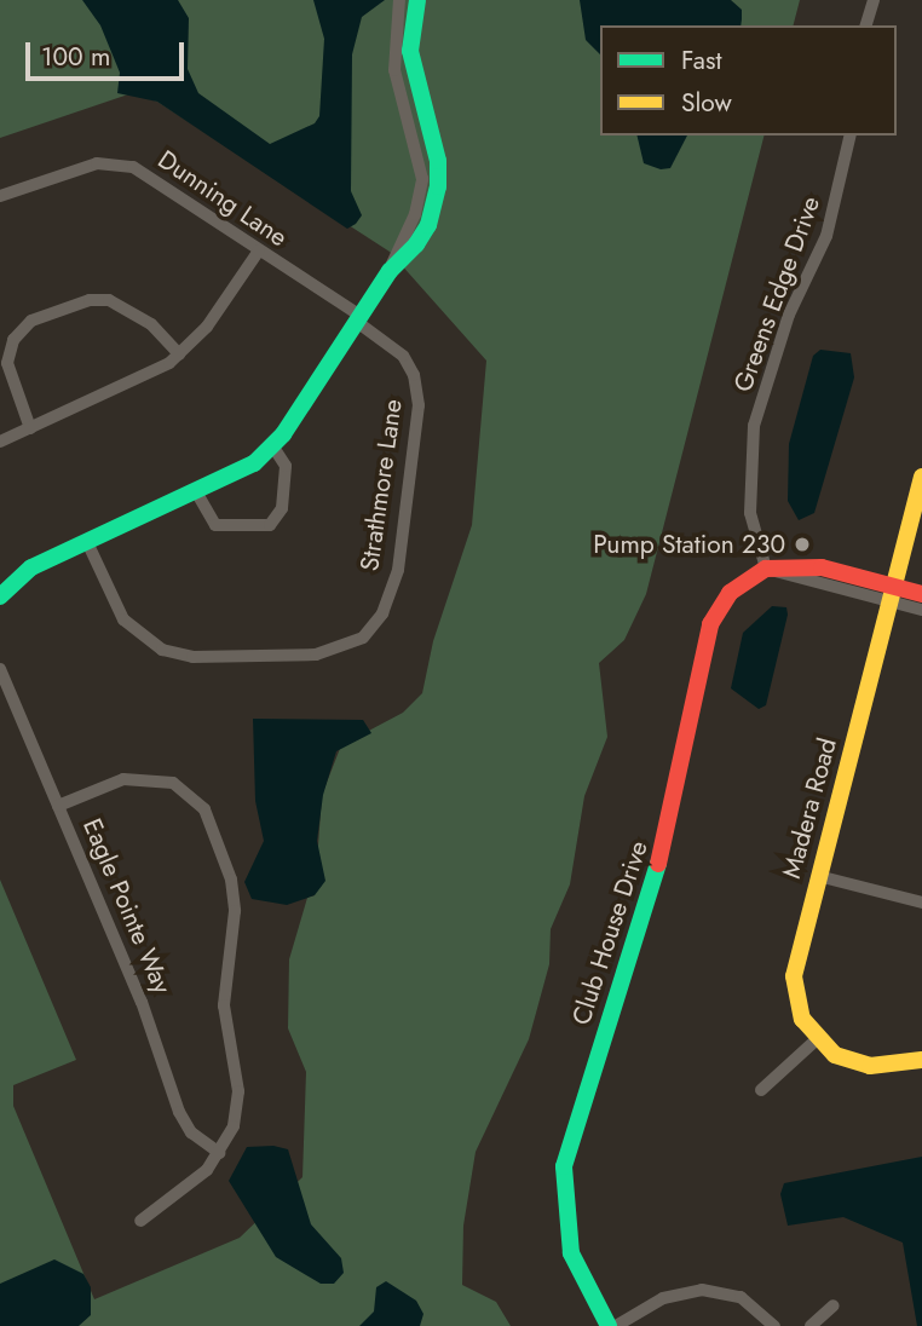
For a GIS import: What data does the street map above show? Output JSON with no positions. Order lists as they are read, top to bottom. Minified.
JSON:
{"streets":{"street":["Dunning Lane","Greens Edge Drive","Strathmore Lane","Madera Road","Eagle Pointe Way","Club House Drive"]},"crossings":[["Dunning Lane","Strathmore Lane"],["Greens Edge Drive","Club House Drive"]],"places":["Pump Station 230"],"legend":["Fast","Slow"],"scale_bar":"100 m"}
